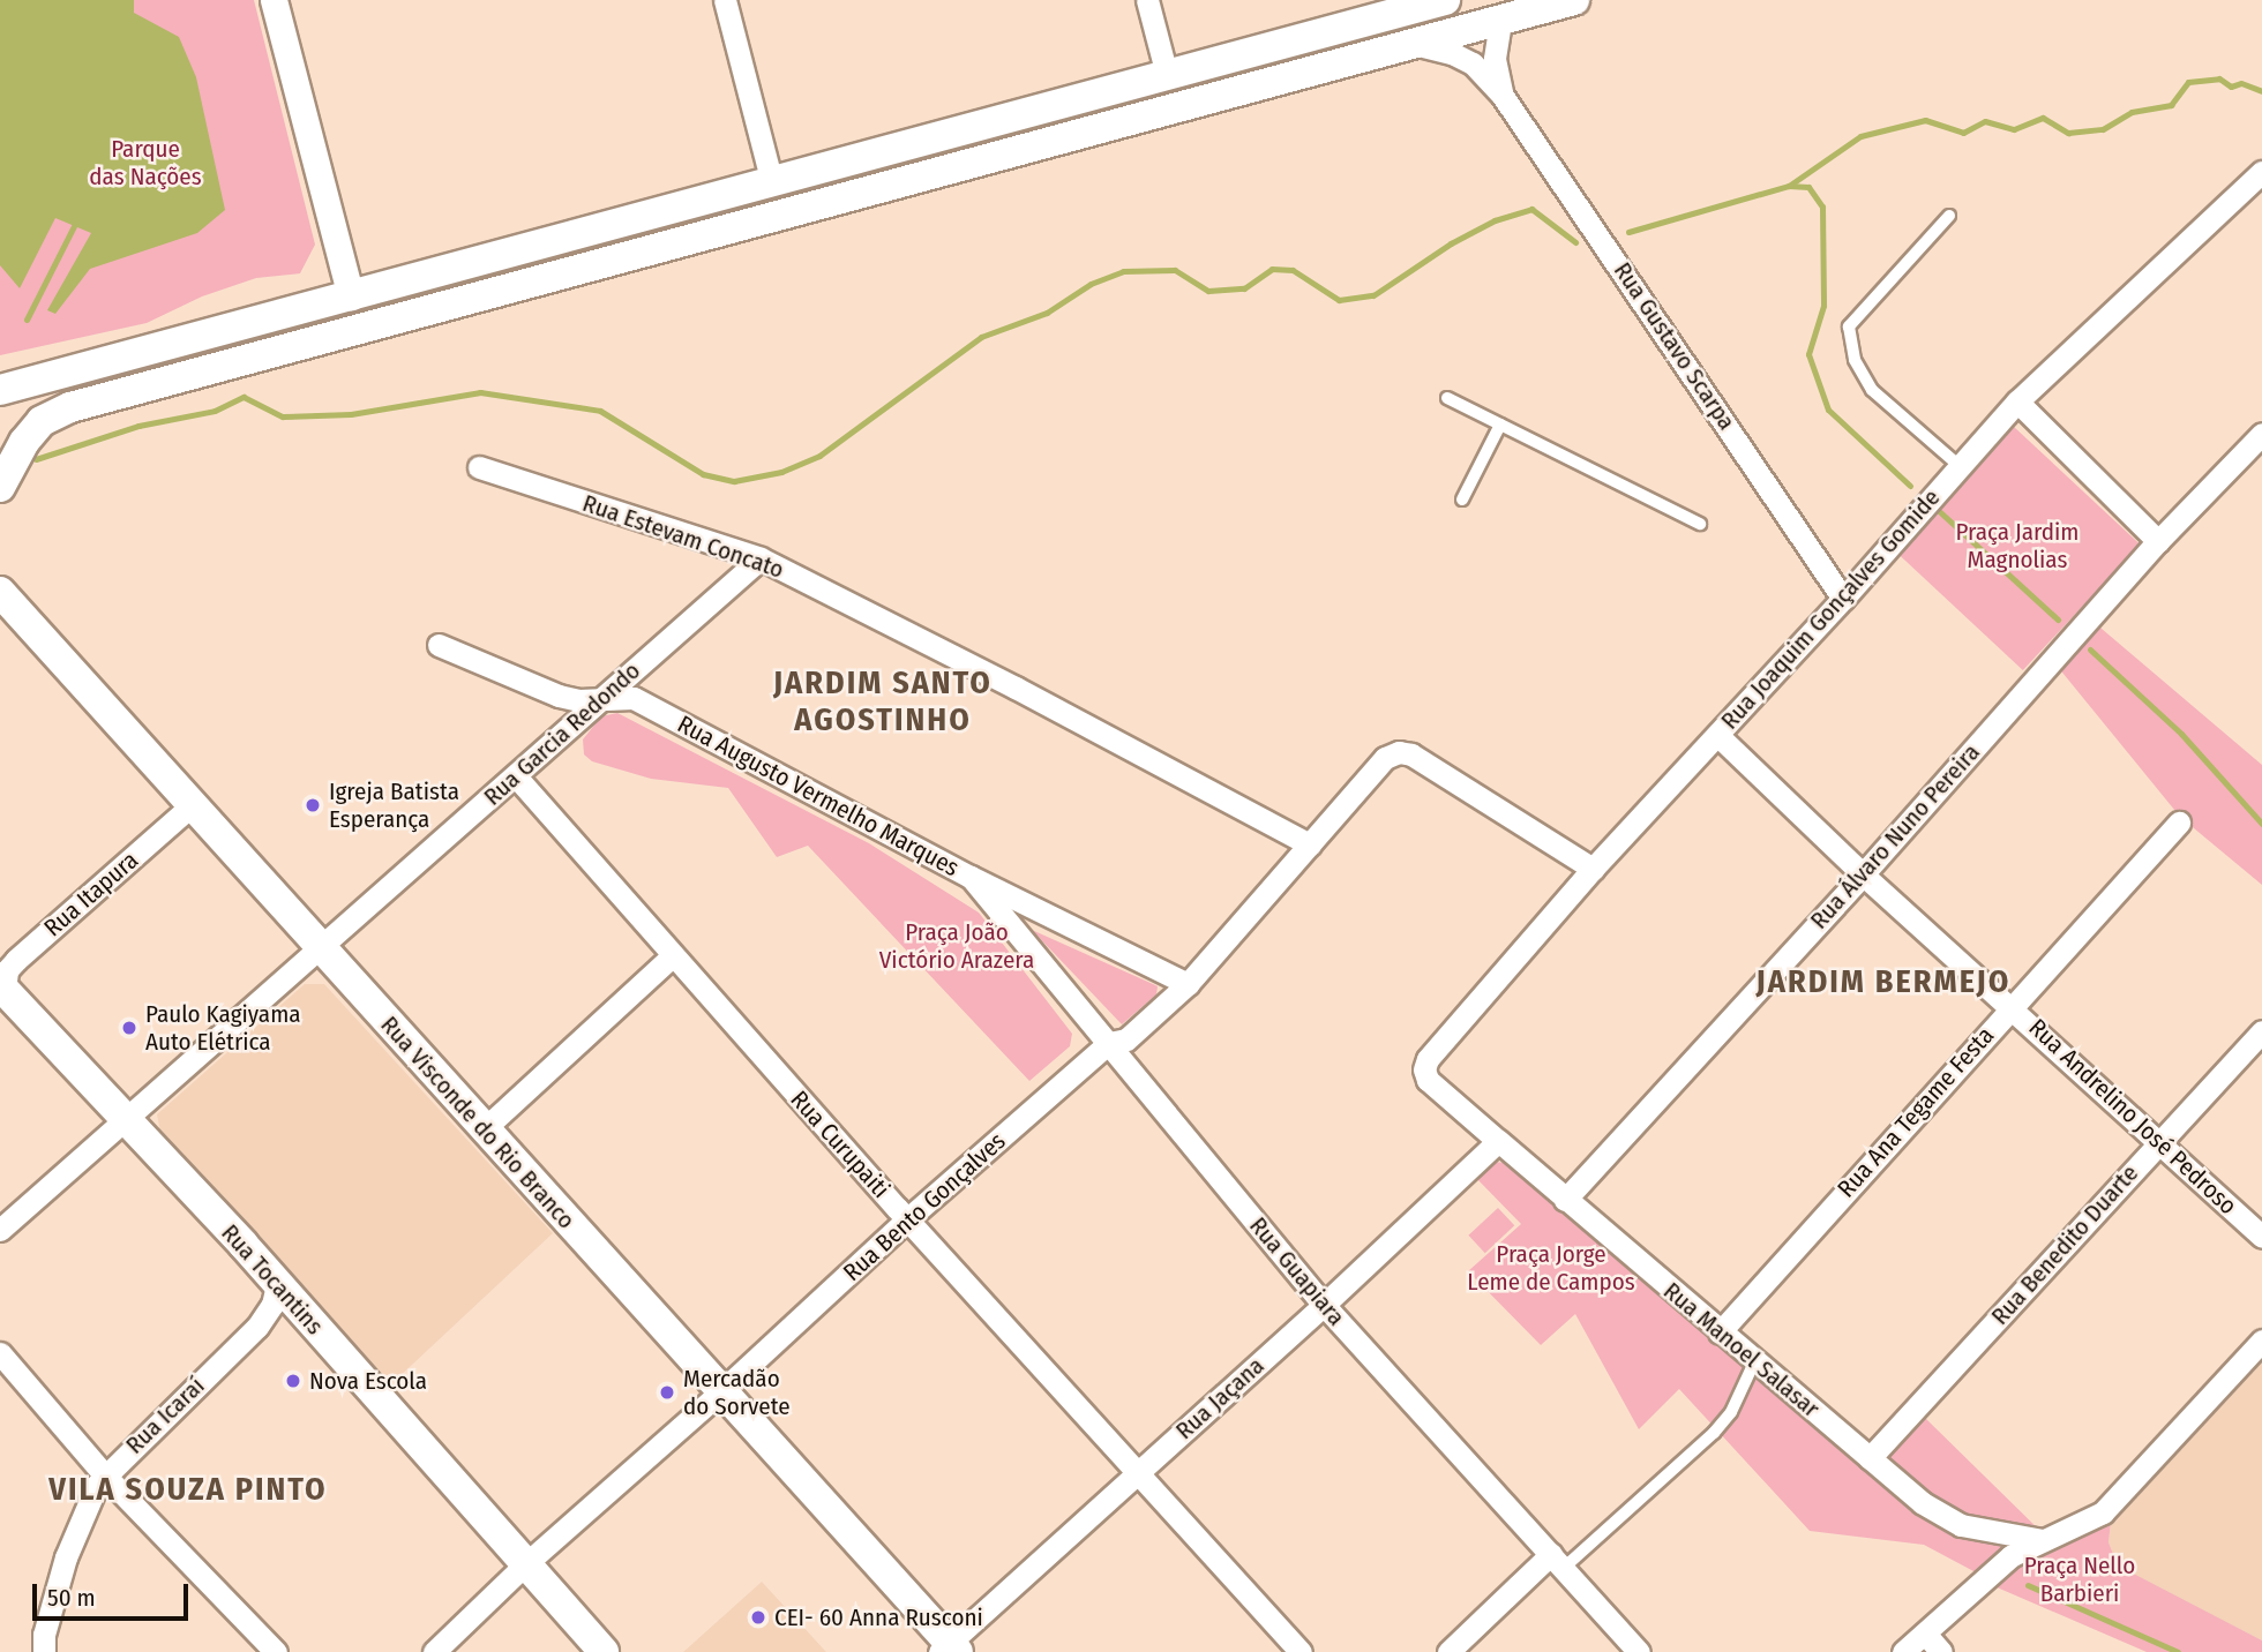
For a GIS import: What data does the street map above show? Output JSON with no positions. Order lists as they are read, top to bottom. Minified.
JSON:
{"streets":{"main road":["Rua Visconde do Rio Branco","Rua Tocantins"],"street":["Rua Gustavo Scarpa","Rua Estevam Concato","Rua Joaquim Gonçalves Gomide","Rua Garcia Redondo","Rua Augusto Vermelho Marques","Rua Álvaro Nuno Pereira","Rua Itapura","Rua Ana Tegame Festa","Rua Andrelino José Pedroso","Rua Curupaiti","Rua Bento Gonçalves","Rua Benedito Duarte","Rua Guapiara","Rua Manoel Salasar","Rua Jaçana","Rua Icaraí"]},"crossings":[["Rua Gustavo Scarpa","Rua Joaquim Gonçalves Gomide"],["Rua Estevam Concato","Rua Garcia Redondo"],["Rua Estevam Concato","Rua Bento Gonçalves"],["Rua Joaquim Gonçalves Gomide","Rua Andrelino José Pedroso"],["Rua Joaquim Gonçalves Gomide","Rua Bento Gonçalves"],["Rua Joaquim Gonçalves Gomide","Rua Manoel Salasar"],["Rua Garcia Redondo","Rua Augusto Vermelho Marques"],["Rua Garcia Redondo","Rua Visconde do Rio Branco"],["Rua Garcia Redondo","Rua Curupaiti"],["Rua Garcia Redondo","Rua Tocantins"],["Rua Augusto Vermelho Marques","Rua Bento Gonçalves"],["Rua Augusto Vermelho Marques","Rua Guapiara"],["Rua Álvaro Nuno Pereira","Rua Andrelino José Pedroso"],["Rua Álvaro Nuno Pereira","Rua Manoel Salasar"],["Rua Itapura","Rua Visconde do Rio Branco"],["Rua Itapura","Rua Tocantins"],["Rua Ana Tegame Festa","Rua Andrelino José Pedroso"],["Rua Ana Tegame Festa","Rua Manoel Salasar"],["Rua Andrelino José Pedroso","Rua Benedito Duarte"],["Rua Visconde do Rio Branco","Rua Bento Gonçalves"],["Rua Visconde do Rio Branco","Rua Jaçana"],["Rua Curupaiti","Rua Bento Gonçalves"],["Rua Curupaiti","Rua Jaçana"],["Rua Bento Gonçalves","Rua Guapiara"],["Rua Bento Gonçalves","Rua Tocantins"],["Rua Benedito Duarte","Rua Manoel Salasar"],["Rua Guapiara","Rua Jaçana"],["Rua Tocantins","Rua Icaraí"],["Rua Manoel Salasar","Rua Jaçana"]],"districts":["JARDIM SANTO AGOSTINHO","JARDIM BERMEJO","VILA SOUZA PINTO"],"parks":["Parque das Nações","Praça Jardim Magnolias","Praça João Victório Arazera","Praça Jorge Leme de Campos","Praça Nello Barbieri"],"places":["Igreja Batista Esperança","Paulo Kagiyama Auto Elétrica","Nova Escola","Mercadão do Sorvete","CEI- 60 Anna Rusconi"],"scale_bar":"50 m"}
